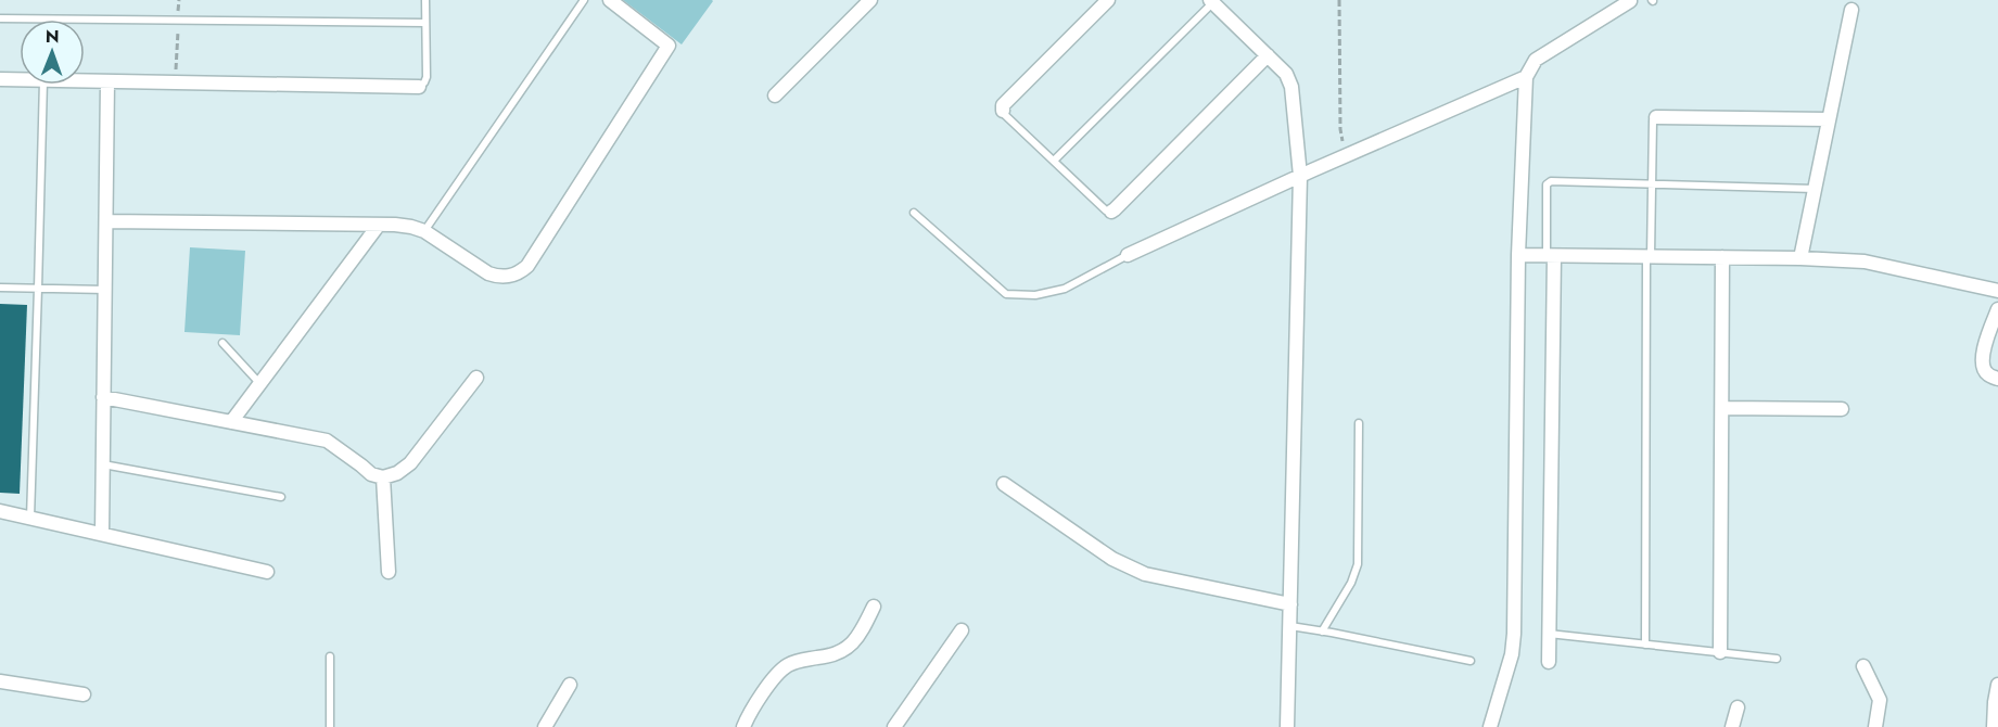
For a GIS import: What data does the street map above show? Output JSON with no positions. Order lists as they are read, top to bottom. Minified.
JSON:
{"north":"top"}
